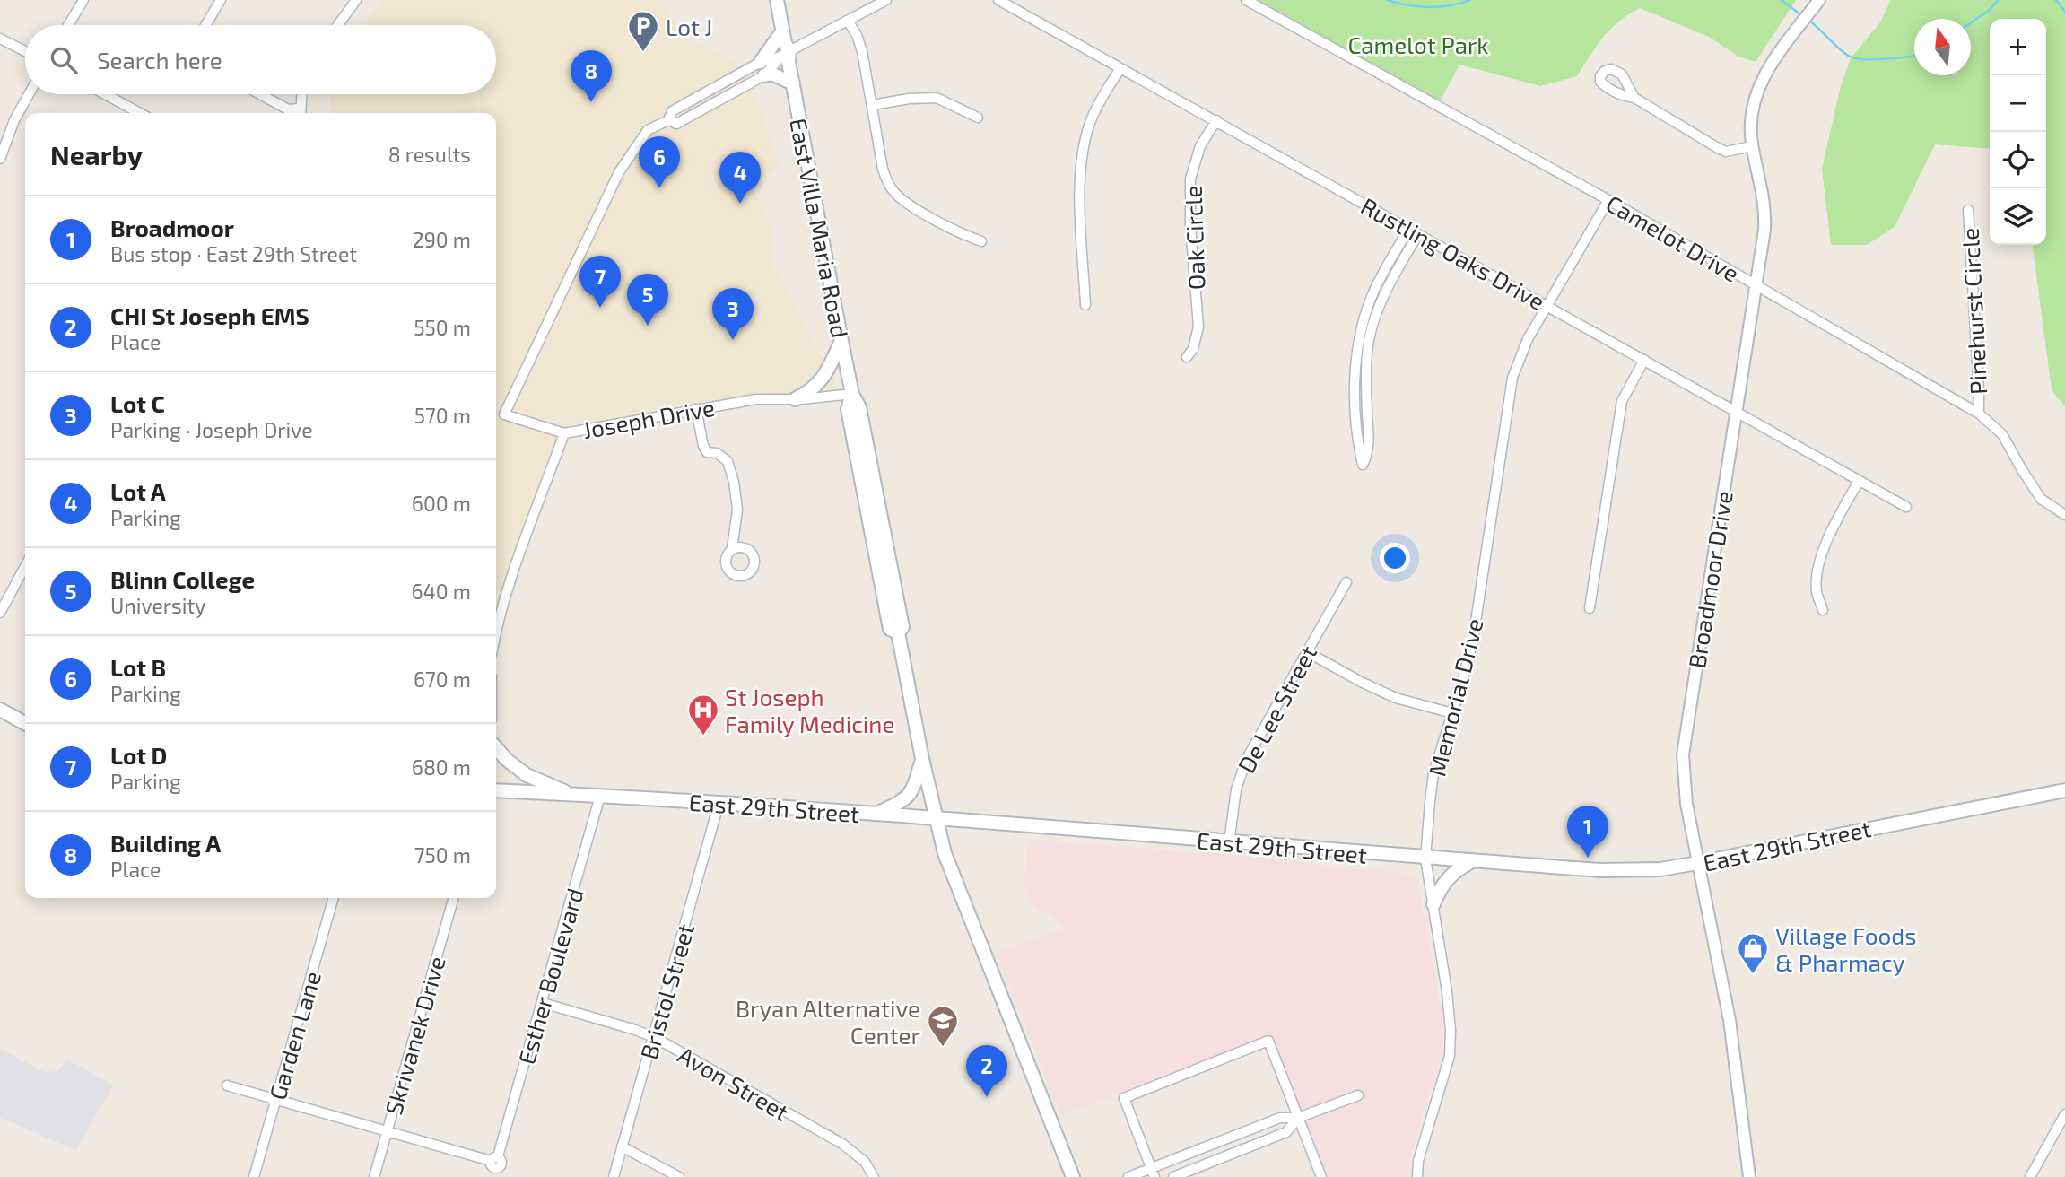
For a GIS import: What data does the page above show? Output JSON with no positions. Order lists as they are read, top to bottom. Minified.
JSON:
{"streets":{"main road":["East Villa Maria Road","East 29th Street"],"street":["Oak Circle","Camelot Drive","Rustling Oaks Drive","Pinehurst Circle","Joseph Drive","Broadmoor Drive","Memorial Drive","De Lee Street","Esther Boulevard","Bristol Street","Garden Lane","Skrivanek Drive","Avon Street"]},"crossings":[["East Villa Maria Road","Joseph Drive"],["East Villa Maria Road","East 29th Street"],["Oak Circle","Rustling Oaks Drive"],["Camelot Drive","Pinehurst Circle"],["Camelot Drive","Broadmoor Drive"],["Camelot Drive","Memorial Drive"],["Rustling Oaks Drive","Broadmoor Drive"],["Rustling Oaks Drive","Memorial Drive"],["Broadmoor Drive","East 29th Street"],["Memorial Drive","East 29th Street"],["De Lee Street","East 29th Street"],["East 29th Street","Esther Boulevard"],["East 29th Street","Bristol Street"],["Esther Boulevard","Avon Street"],["Bristol Street","Avon Street"]],"parks":["Camelot Park"],"places":{"parking":["Lot J"],"hospital":["St Joseph Family Medicine"],"shop":["Village Foods & Pharmacy"],"school or university":["Bryan Alternative Center"]},"north":"top","page":{"map_buttons":["+","−"],"search":"Search here","pins":["8","6","4","7","5","3","1","2"],"heading":["Nearby","8 results"],"list":[{"mark":"1","name":"Broadmoor","note":"Bus stop · East 29th Street","value":"290 m"},{"mark":"2","name":"CHI St Joseph EMS","note":"Place","value":"550 m"},{"mark":"3","name":"Lot C","note":"Parking · Joseph Drive","value":"570 m"},{"mark":"4","name":"Lot A","note":"Parking","value":"600 m"},{"mark":"5","name":"Blinn College","note":"University","value":"640 m"},{"mark":"6","name":"Lot B","note":"Parking","value":"670 m"},{"mark":"7","name":"Lot D","note":"Parking","value":"680 m"},{"mark":"8","name":"Building A","note":"Place","value":"750 m"}]}}
